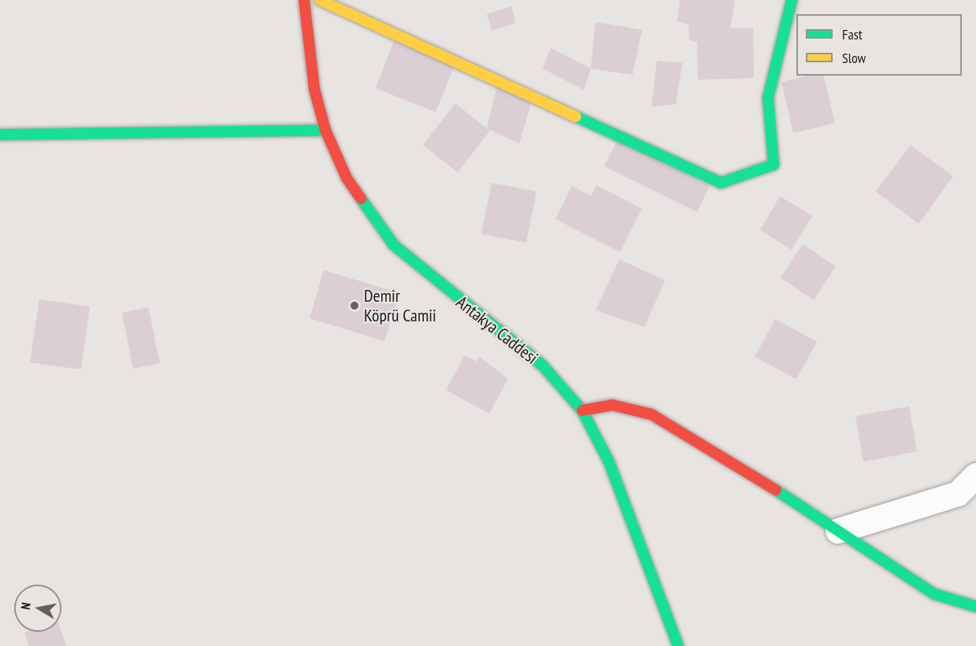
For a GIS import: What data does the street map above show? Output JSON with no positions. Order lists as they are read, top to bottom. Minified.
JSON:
{"streets":{"street":["Antakya Caddesi"]},"places":["Demir Köprü Camii"],"legend":["Fast","Slow"],"north":"left"}
